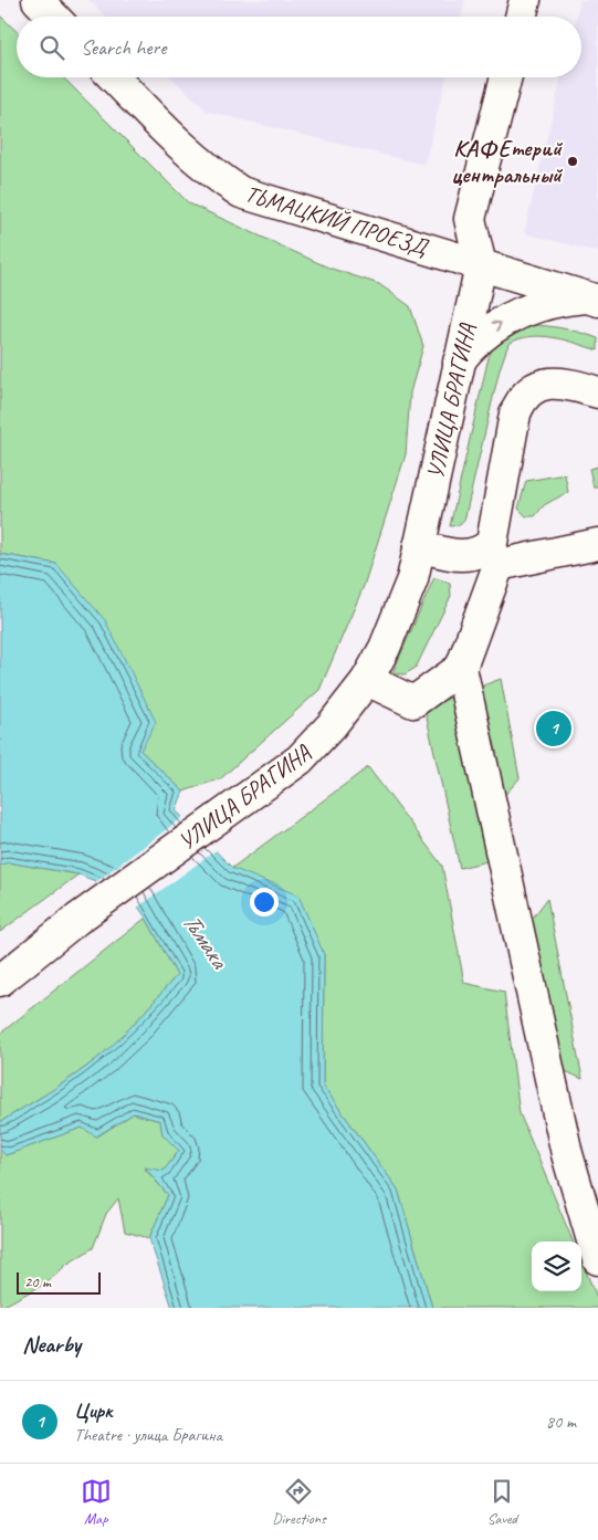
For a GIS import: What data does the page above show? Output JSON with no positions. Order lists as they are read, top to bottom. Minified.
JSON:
{"streets":{"street":["ТЬМАЦКИЙ ПРОЕЗД","УЛИЦА БРАГИНА"]},"crossings":[["ТЬМАЦКИЙ ПРОЕЗД","УЛИЦА БРАГИНА"]],"water":["Тьмака"],"places":["КАФЕтерий центральный"],"scale_bar":"20 m","page":{"search":"Search here","pins":"1","scale":"20 m","heading":"Nearby","list":[{"mark":"1","name":"Цирк","note":"Theatre · улица Брагина","value":"80 m"}],"nav":["Map","Directions","Saved"]}}
